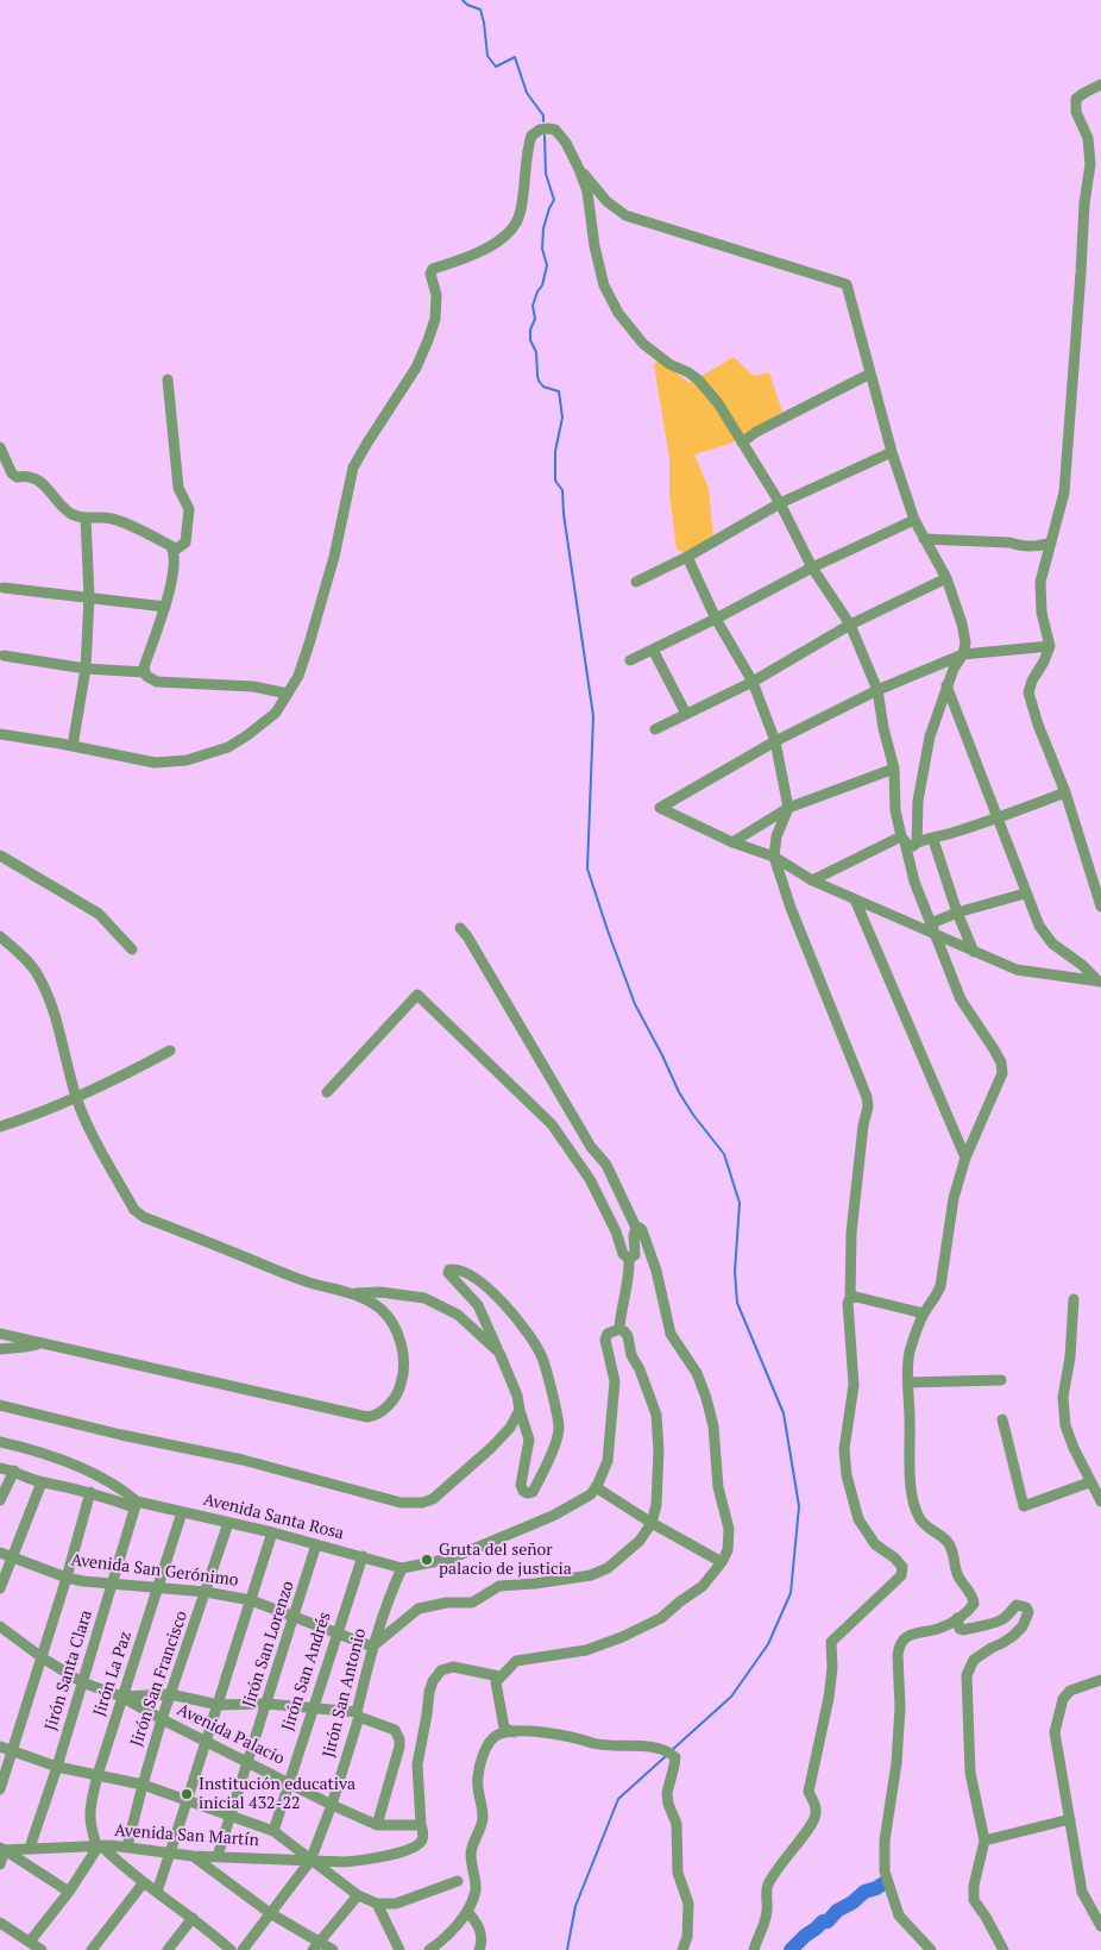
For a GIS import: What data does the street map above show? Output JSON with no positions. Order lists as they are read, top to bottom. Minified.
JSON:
{"streets":{"street":["Avenida Santa Rosa","Avenida San Gerónimo","Jirón San Lorenzo","Jirón Santa Clara","Jirón San Andrés","Jirón La Paz","Jirón San Francisco","Jirón San Antonio","Avenida Palacio","Avenida San Martín"]},"crossings":[["Avenida Santa Rosa","Jirón San Lorenzo"],["Avenida Santa Rosa","Jirón Santa Clara"],["Avenida Santa Rosa","Jirón San Andrés"],["Avenida Santa Rosa","Jirón La Paz"],["Avenida Santa Rosa","Jirón San Francisco"],["Avenida Santa Rosa","Jirón San Antonio"],["Avenida San Gerónimo","Jirón San Lorenzo"],["Avenida San Gerónimo","Jirón Santa Clara"],["Avenida San Gerónimo","Jirón San Andrés"],["Avenida San Gerónimo","Jirón La Paz"],["Avenida San Gerónimo","Jirón San Francisco"],["Avenida San Gerónimo","Jirón San Antonio"],["Jirón San Lorenzo","Avenida Palacio"],["Jirón San Lorenzo","Avenida San Martín"],["Jirón Santa Clara","Avenida Palacio"],["Jirón Santa Clara","Avenida San Martín"],["Jirón San Andrés","Avenida Palacio"],["Jirón La Paz","Avenida Palacio"],["Jirón La Paz","Avenida San Martín"],["Jirón San Francisco","Avenida Palacio"],["Jirón San Francisco","Avenida San Martín"],["Jirón San Antonio","Avenida Palacio"],["Jirón San Antonio","Avenida San Martín"]],"places":["Gruta del señor palacio de justicia","Institución educativa inicial 432-22"]}
